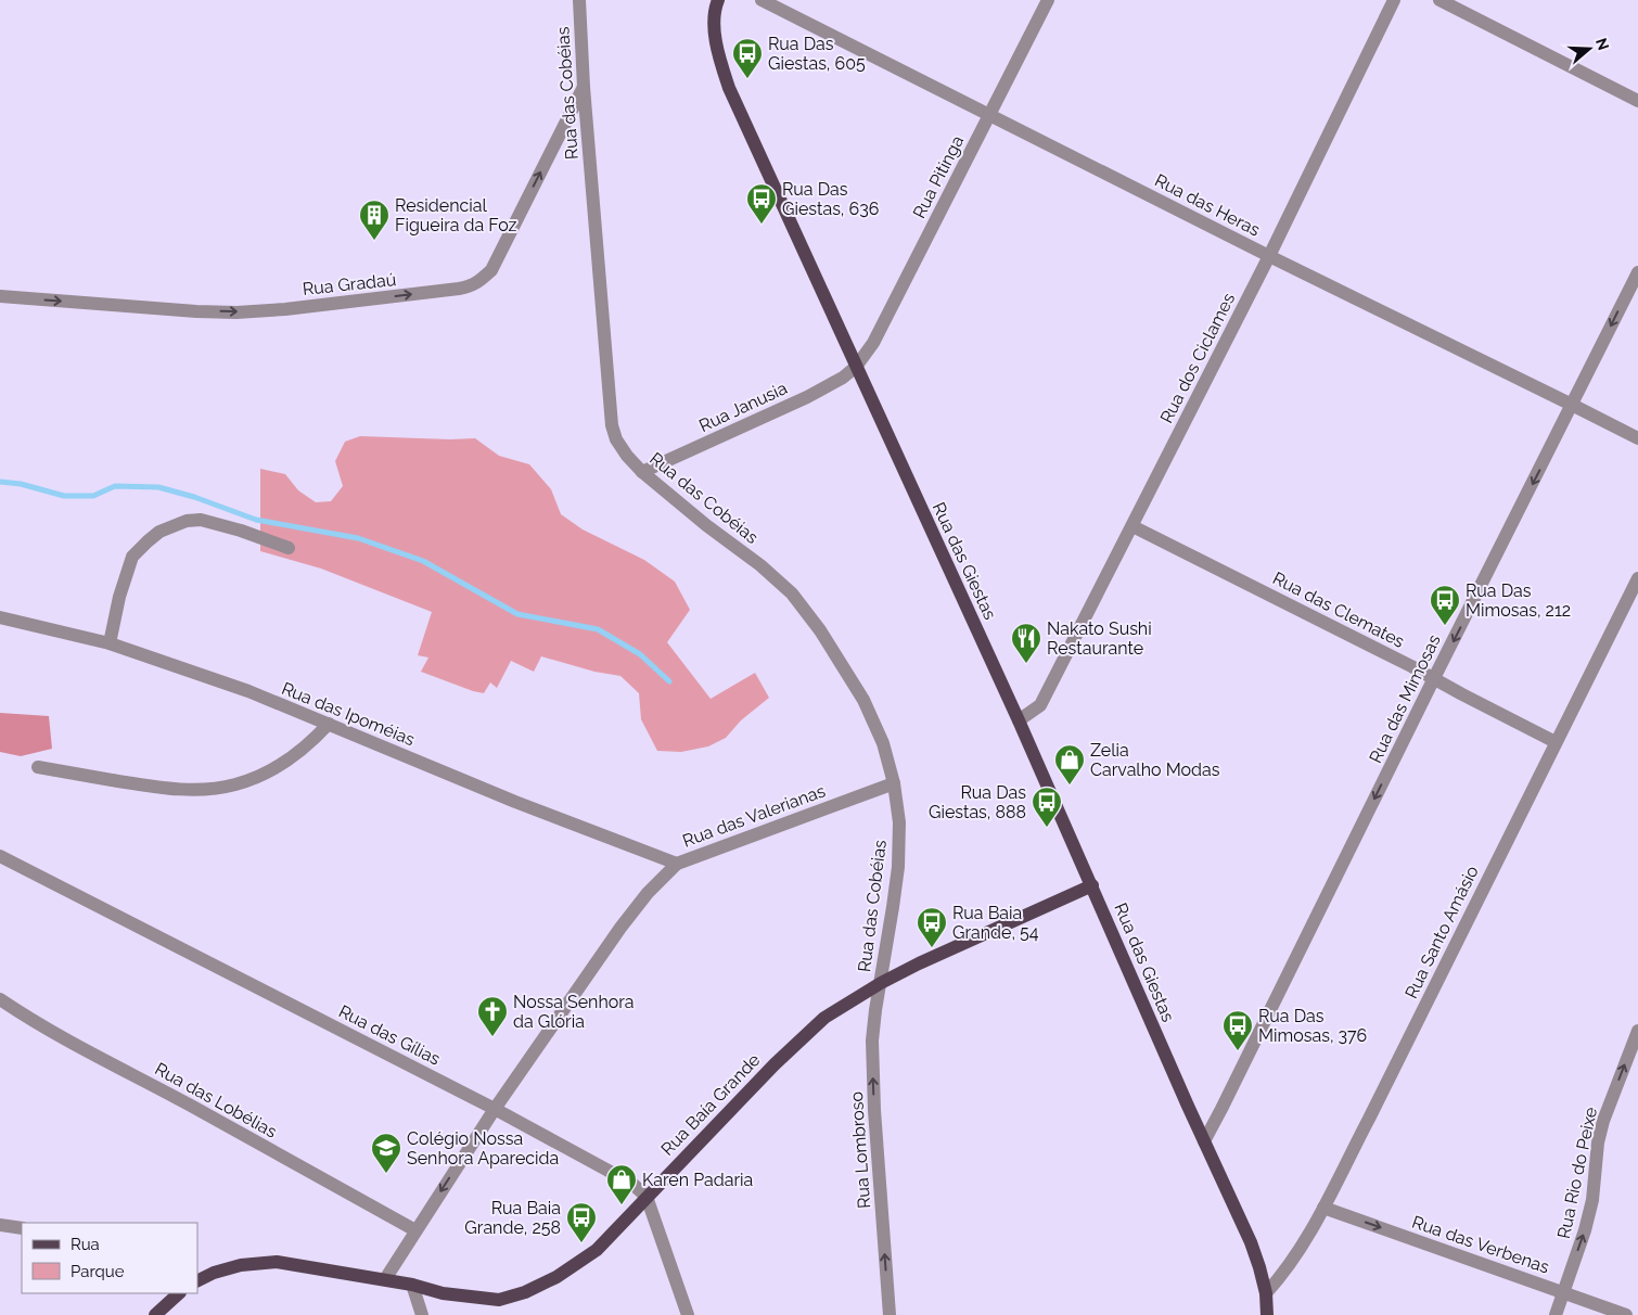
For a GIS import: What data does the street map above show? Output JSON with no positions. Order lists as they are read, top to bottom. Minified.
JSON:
{"streets":{"main road":["Rua das Giestas","Rua Baía Grande"],"street":["Rua das Cobéias","Rua Pitinga","Rua das Heras","Rua Gradaú","Rua dos Ciclames","Rua Janusia","Rua das Clemates","Rua das Mimosas","Rua das Ipoméias","Rua das Valerianas","Rua Santo Amásio","Rua das Gílias","Rua das Lobélias","Rua Lombroso","Rua Rio do Peixe","Rua das Verbenas"]},"crossings":[["Rua das Cobéias","Rua Gradaú"],["Rua das Cobéias","Rua Janusia"],["Rua das Cobéias","Rua das Valerianas"],["Rua das Cobéias","Rua Baía Grande"],["Rua das Cobéias","Rua Lombroso"],["Rua Pitinga","Rua das Heras"],["Rua Pitinga","Rua Janusia"],["Rua Pitinga","Rua das Giestas"],["Rua das Heras","Rua dos Ciclames"],["Rua das Heras","Rua das Mimosas"],["Rua dos Ciclames","Rua das Giestas"],["Rua dos Ciclames","Rua das Clemates"],["Rua Janusia","Rua das Giestas"],["Rua das Giestas","Rua das Mimosas"],["Rua das Giestas","Rua Santo Amásio"],["Rua das Giestas","Rua Baía Grande"],["Rua das Clemates","Rua das Mimosas"],["Rua das Clemates","Rua Santo Amásio"],["Rua das Ipoméias","Rua das Valerianas"],["Rua das Valerianas","Rua das Gílias"],["Rua das Valerianas","Rua das Lobélias"],["Rua das Valerianas","Rua Baía Grande"],["Rua Santo Amásio","Rua das Verbenas"],["Rua das Gílias","Rua Baía Grande"],["Rua Baía Grande","Rua Lombroso"],["Rua Rio do Peixe","Rua das Verbenas"]],"one_way":["Rua Gradaú","Rua das Mimosas","Rua Lombroso","Rua Rio do Peixe","Rua das Verbenas"],"places":{"bus stop":["Rua Das Giestas, 605","Rua Das Giestas, 636","Rua Das Mimosas, 212","Rua Das Giestas, 888","Rua Baia Grande, 54","Rua Das Mimosas, 376","Rua Baia Grande, 258"],"building":["Residencial Figueira da Foz"],"restaurant":["Nakato Sushi Restaurante"],"shop":["Zelia Carvalho Modas","Karen Padaria"],"church":["Nossa Senhora da Glória"],"school or university":["Colégio Nossa Senhora Aparecida"]},"legend":["Rua","Parque"],"north":"right"}
